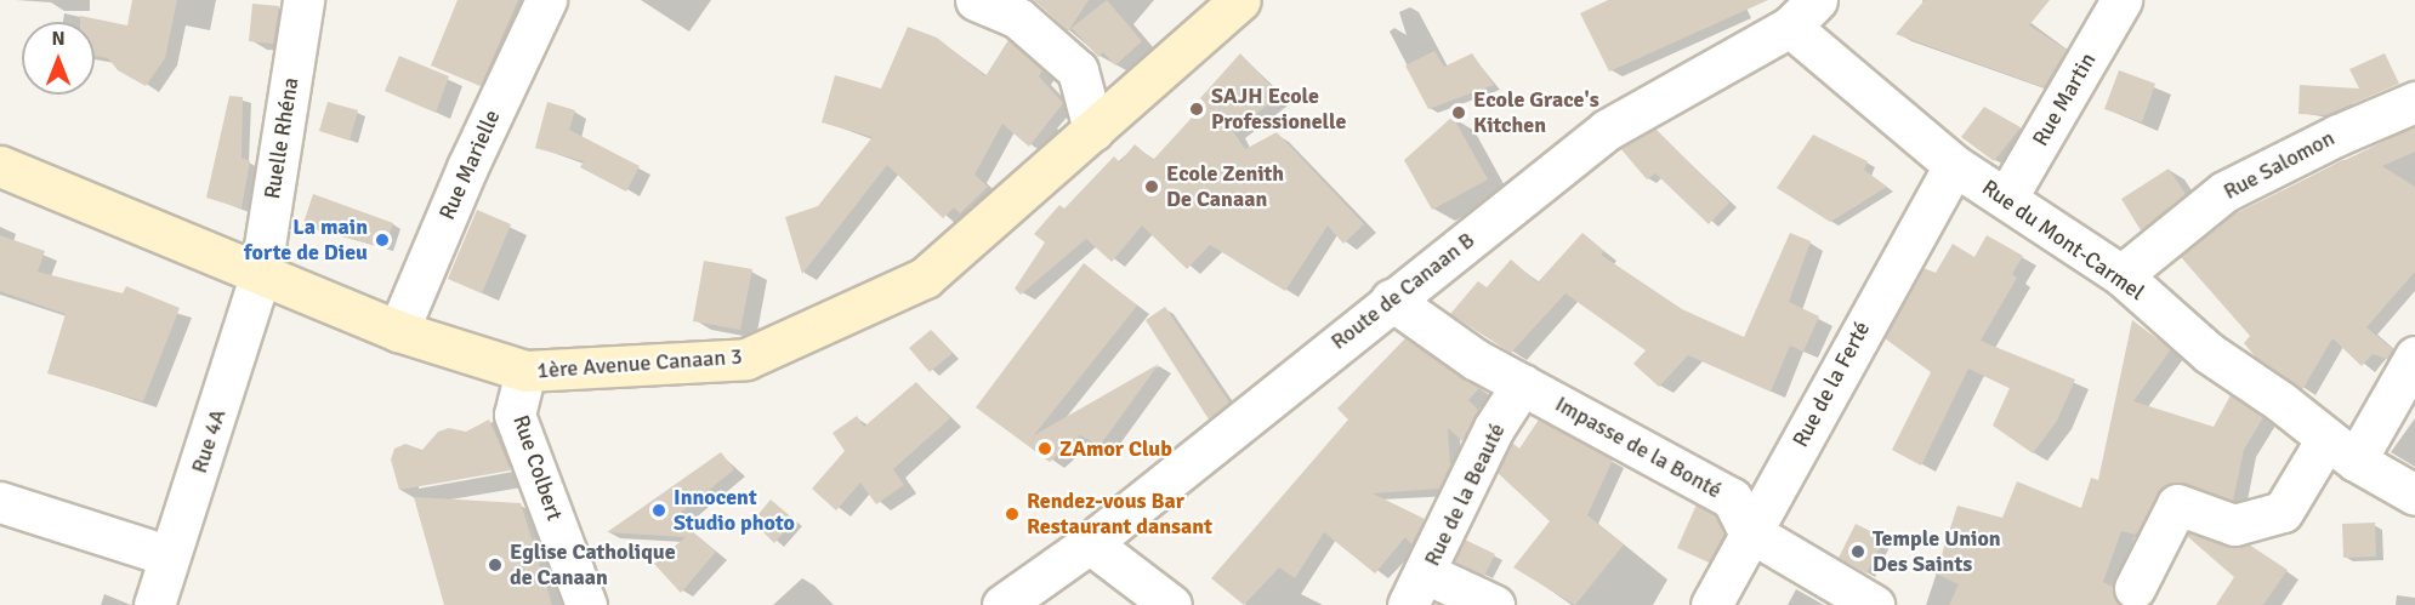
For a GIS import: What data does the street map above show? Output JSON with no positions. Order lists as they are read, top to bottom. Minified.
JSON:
{"streets":{"main road":["1ère Avenue Canaan 3"],"street":["Rue Martin","Ruelle Rhéna","Rue Marielle","Rue Salomon","Rue du Mont-Carmel","Route de Canaan B","Rue de la Ferté","Rue 4A","Impasse de la Bonté","Rue Colbert","Rue de la Beauté"]},"crossings":[["Rue Martin","Rue du Mont-Carmel"],["Ruelle Rhéna","1ère Avenue Canaan 3"],["Ruelle Rhéna","Rue 4A"],["Rue Marielle","1ère Avenue Canaan 3"],["Rue Salomon","Rue du Mont-Carmel"],["Rue du Mont-Carmel","Route de Canaan B"],["Rue du Mont-Carmel","Rue de la Ferté"],["Route de Canaan B","Impasse de la Bonté"],["1ère Avenue Canaan 3","Rue 4A"],["1ère Avenue Canaan 3","Rue Colbert"],["Rue de la Ferté","Impasse de la Bonté"],["Impasse de la Bonté","Rue de la Beauté"]],"places":["SAJH Ecole Professionelle","Ecole Grace's Kitchen","Ecole Zenith De Canaan","La main forte de Dieu","ZAmor Club","Innocent Studio photo","Rendez-vous Bar Restaurant dansant","Temple Union Des Saints","Eglise Catholique de Canaan"],"north":"top"}
